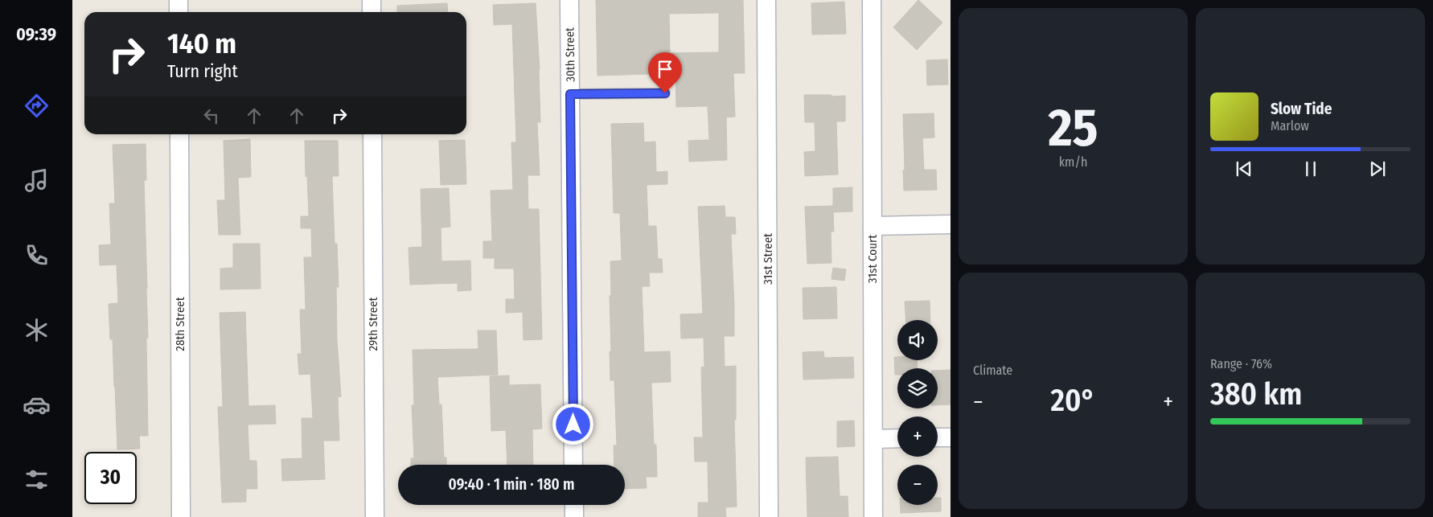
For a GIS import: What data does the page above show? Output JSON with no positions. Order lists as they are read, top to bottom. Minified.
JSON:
{"streets":{"street":["30th Street","31st Street","31st Court","28th Street","29th Street"]},"page":{"tabs":"09:39","tile":[["25","km/h"],"Climate",["Range · 76%","380 km"]],"turn":["140 m","Turn right"],"song":["Slow Tide","Marlow"],"map_buttons":["+","−"],"heat":["−","20°","+"],"limit":"30","trip":"09:40 · 1 min · 180 m"}}
